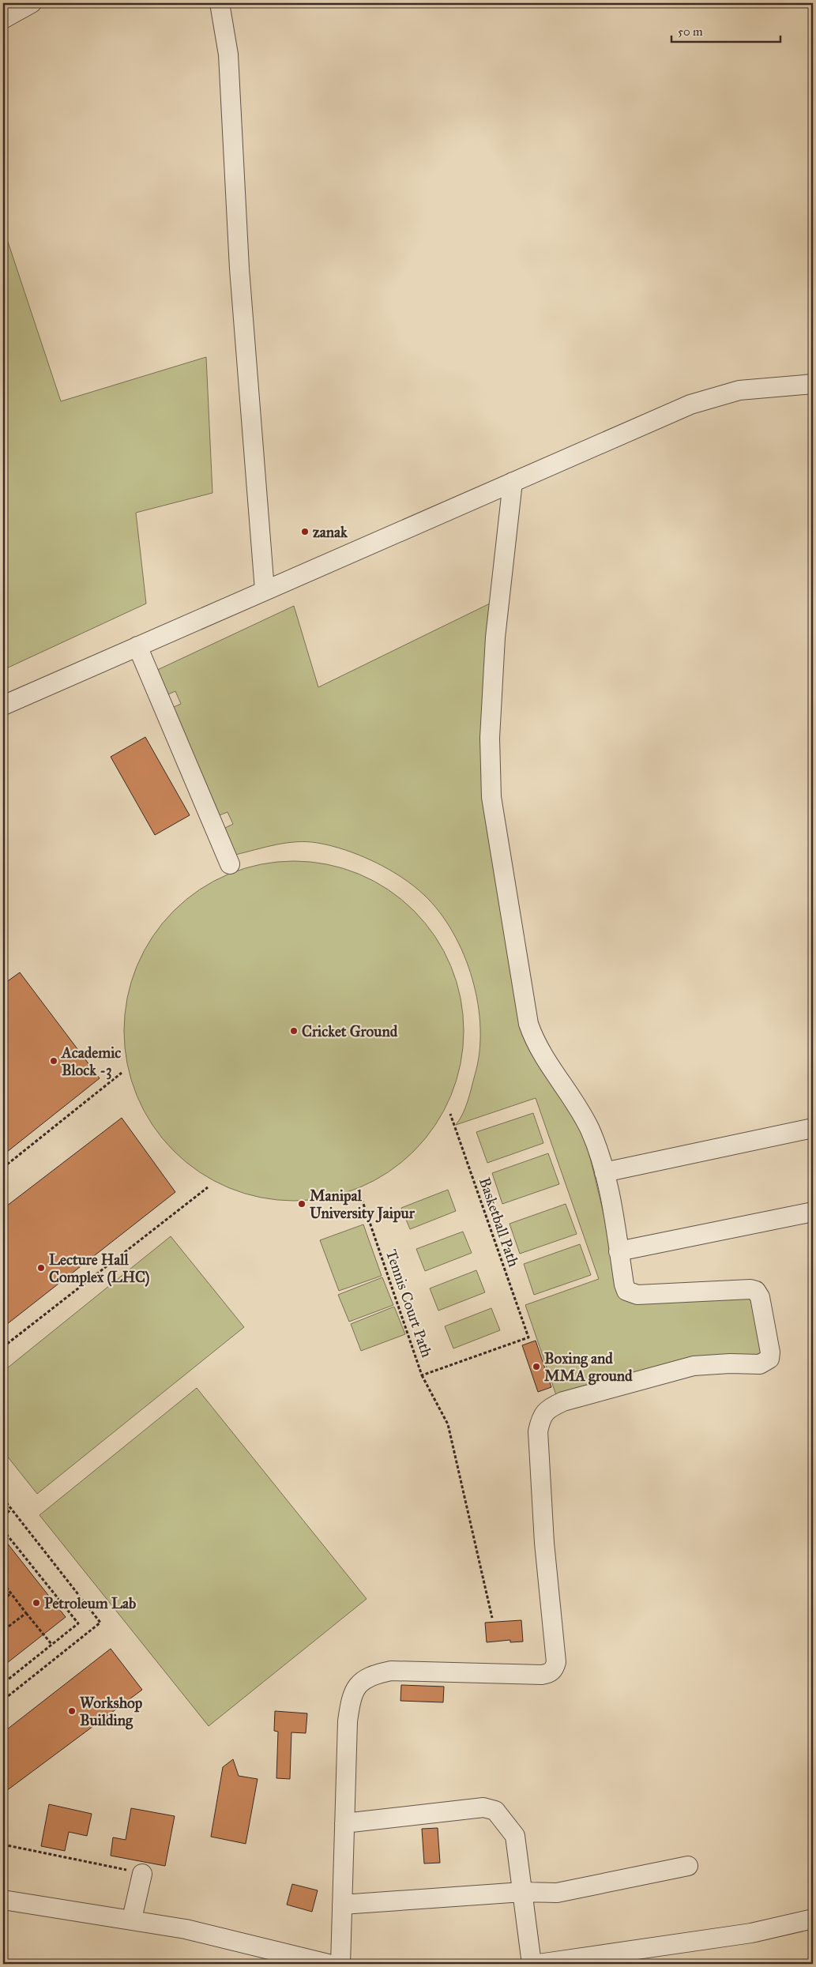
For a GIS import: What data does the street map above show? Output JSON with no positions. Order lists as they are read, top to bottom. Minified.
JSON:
{"streets":{"path":["Basketball Path","Tennis Court Path"]},"crossings":[["Basketball Path","Tennis Court Path"]],"places":["zanak","Cricket Ground","Academic Block -3","Manipal University Jaipur","Lecture Hall Complex (LHC)","Boxing and MMA ground","Petroleum Lab","Workshop Building"],"scale_bar":"50 m"}
